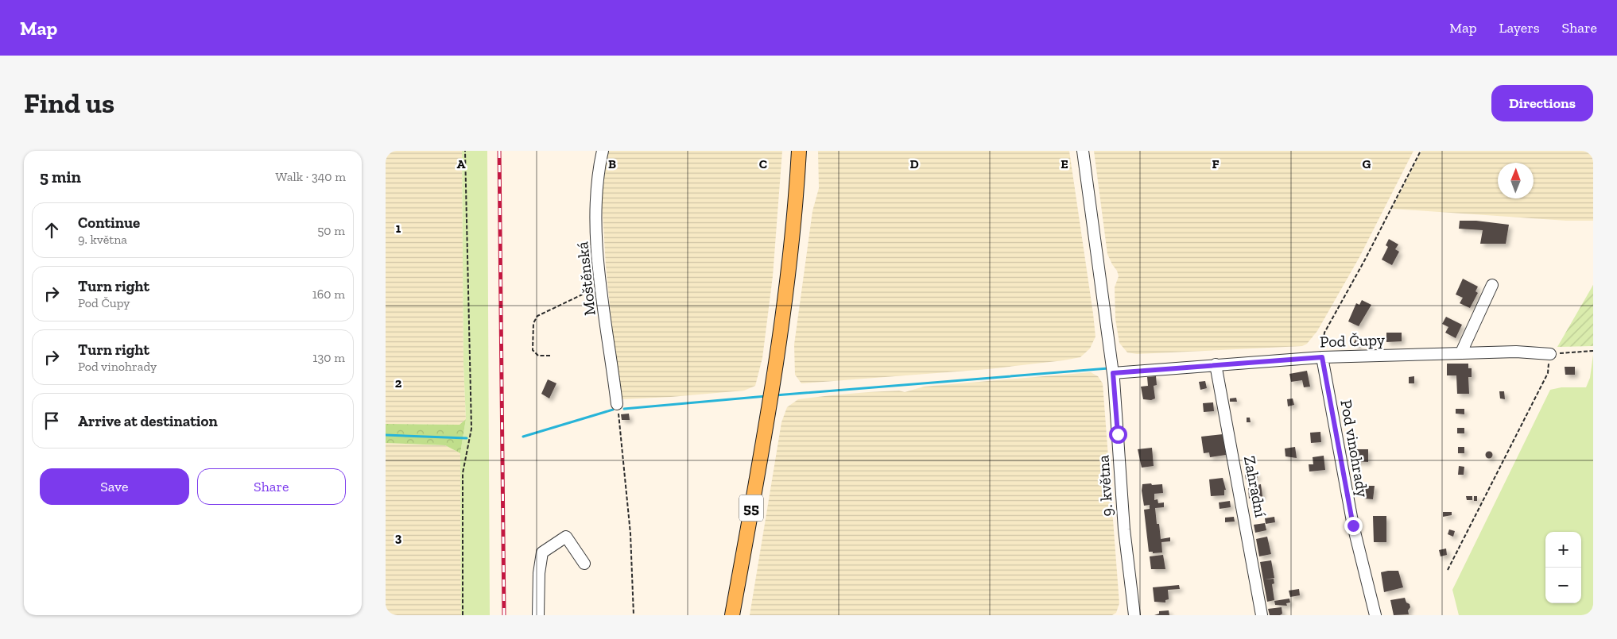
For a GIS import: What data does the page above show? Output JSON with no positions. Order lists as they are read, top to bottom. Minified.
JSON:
{"streets":{"main road":["55"],"street":["Moštěnská","Pod Čupy","Pod vinohrady","9. května","Zahradní"]},"crossings":[["Pod Čupy","Pod vinohrady"],["Pod Čupy","9. května"],["Pod Čupy","Zahradní"]],"north":"top","page":{"header":"Map","nav":["Map","Layers","Share"],"buttons":["Directions",["Save","Share"]],"title":"Find us","heading":["5 min","Walk · 340 m"],"list":[["Continue","9. května","50 m"],["Turn right","Pod Čupy","160 m"],["Turn right","Pod vinohrady","130 m"],"Arrive at destination"],"map_buttons":["+","−"]},"grid":{"columns":["A","B","C","D","E","F","G"],"rows":["1","2","3"]}}
